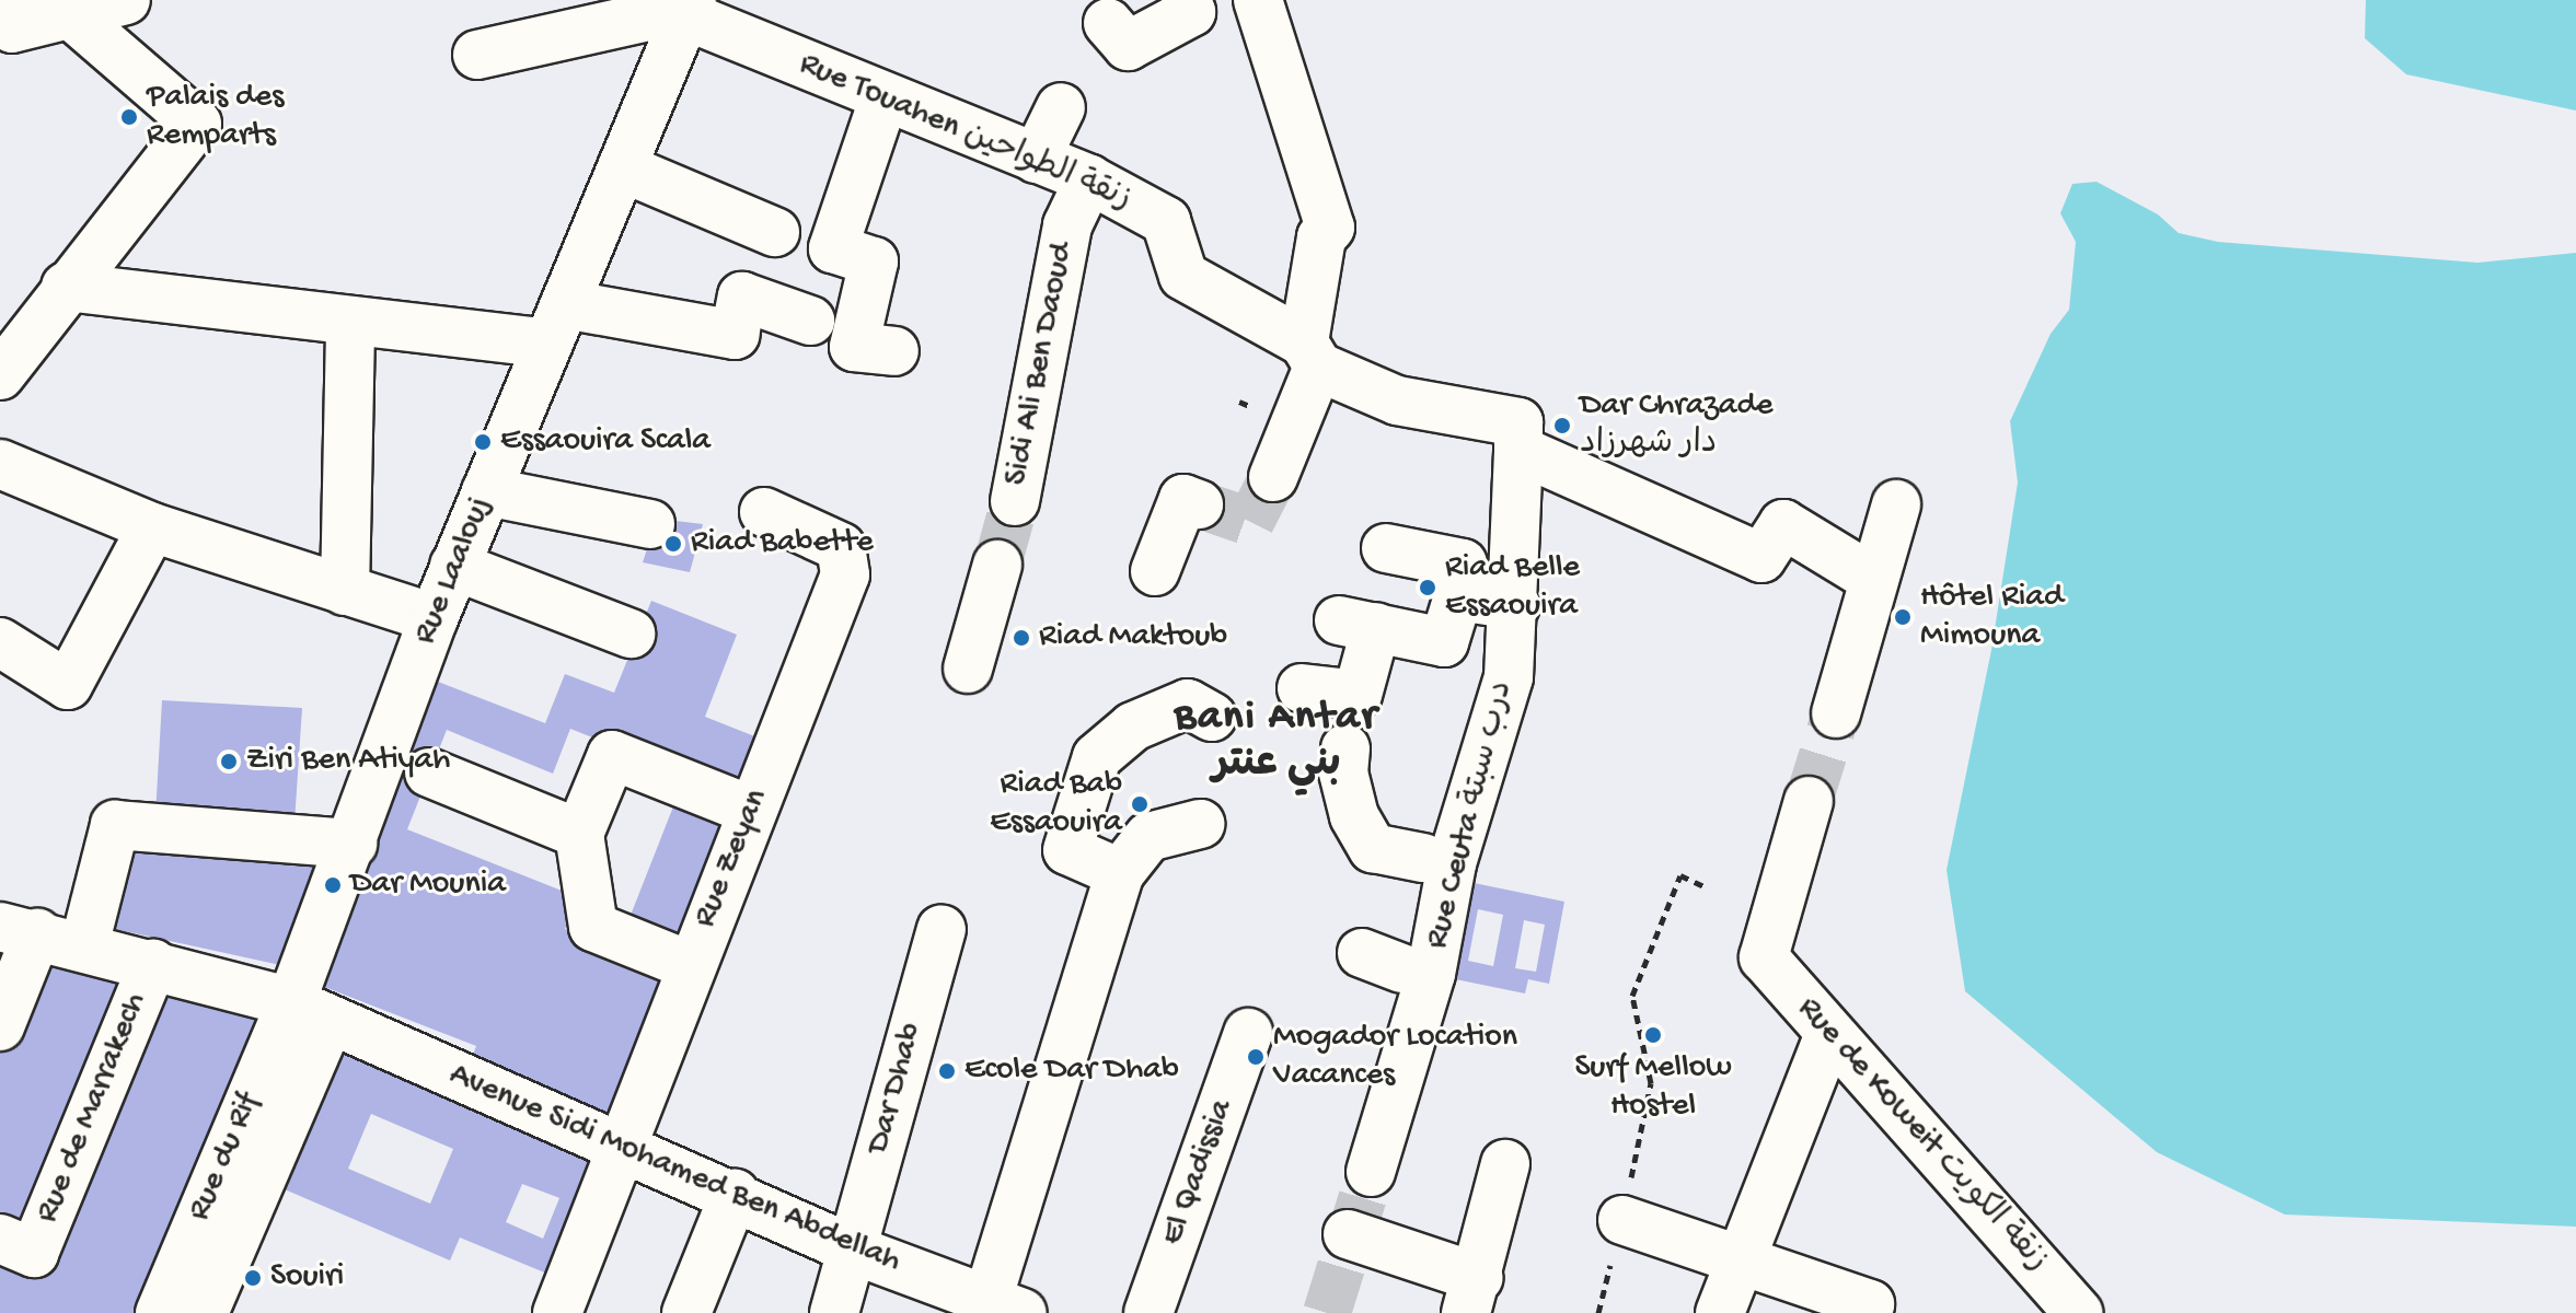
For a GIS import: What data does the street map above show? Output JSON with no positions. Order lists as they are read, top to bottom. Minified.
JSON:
{"streets":{"street":["Rue Touahen زنقة الطواحين","Sidi Ali Ben Daoud","Rue Laalouj","Rue Ceuta درب سبتة","Rue Zeyan","Dar Dhab","Rue de Marrakech","Rue de Koweit زنقة الكويت","Rue du Rif","Avenue Sidi Mohamed Ben Abdellah","El Qadissia"]},"crossings":[["Rue Touahen زنقة الطواحين","Sidi Ali Ben Daoud"],["Rue Touahen زنقة الطواحين","Rue Laalouj"],["Rue Touahen زنقة الطواحين","Rue Ceuta درب سبتة"],["Rue Laalouj","Rue du Rif"],["Rue Laalouj","Avenue Sidi Mohamed Ben Abdellah"],["Rue Zeyan","Avenue Sidi Mohamed Ben Abdellah"],["Dar Dhab","Avenue Sidi Mohamed Ben Abdellah"],["Rue de Marrakech","Avenue Sidi Mohamed Ben Abdellah"],["Rue du Rif","Avenue Sidi Mohamed Ben Abdellah"]],"districts":["Bani Antar بني عنتر"],"places":["Palais des Remparts","Dar Chrazade دار شهرزاد","Essaouira Scala","Riad Babette","Riad Belle Essaouira","Hôtel Riad Mimouna","Riad Maktoub","Ziri Ben Atiyah","Riad Bab Essaouira","Dar Mounia","Surf Mellow Hostel","Mogador Location Vacances","Ecole Dar Dhab","Souiri"]}
